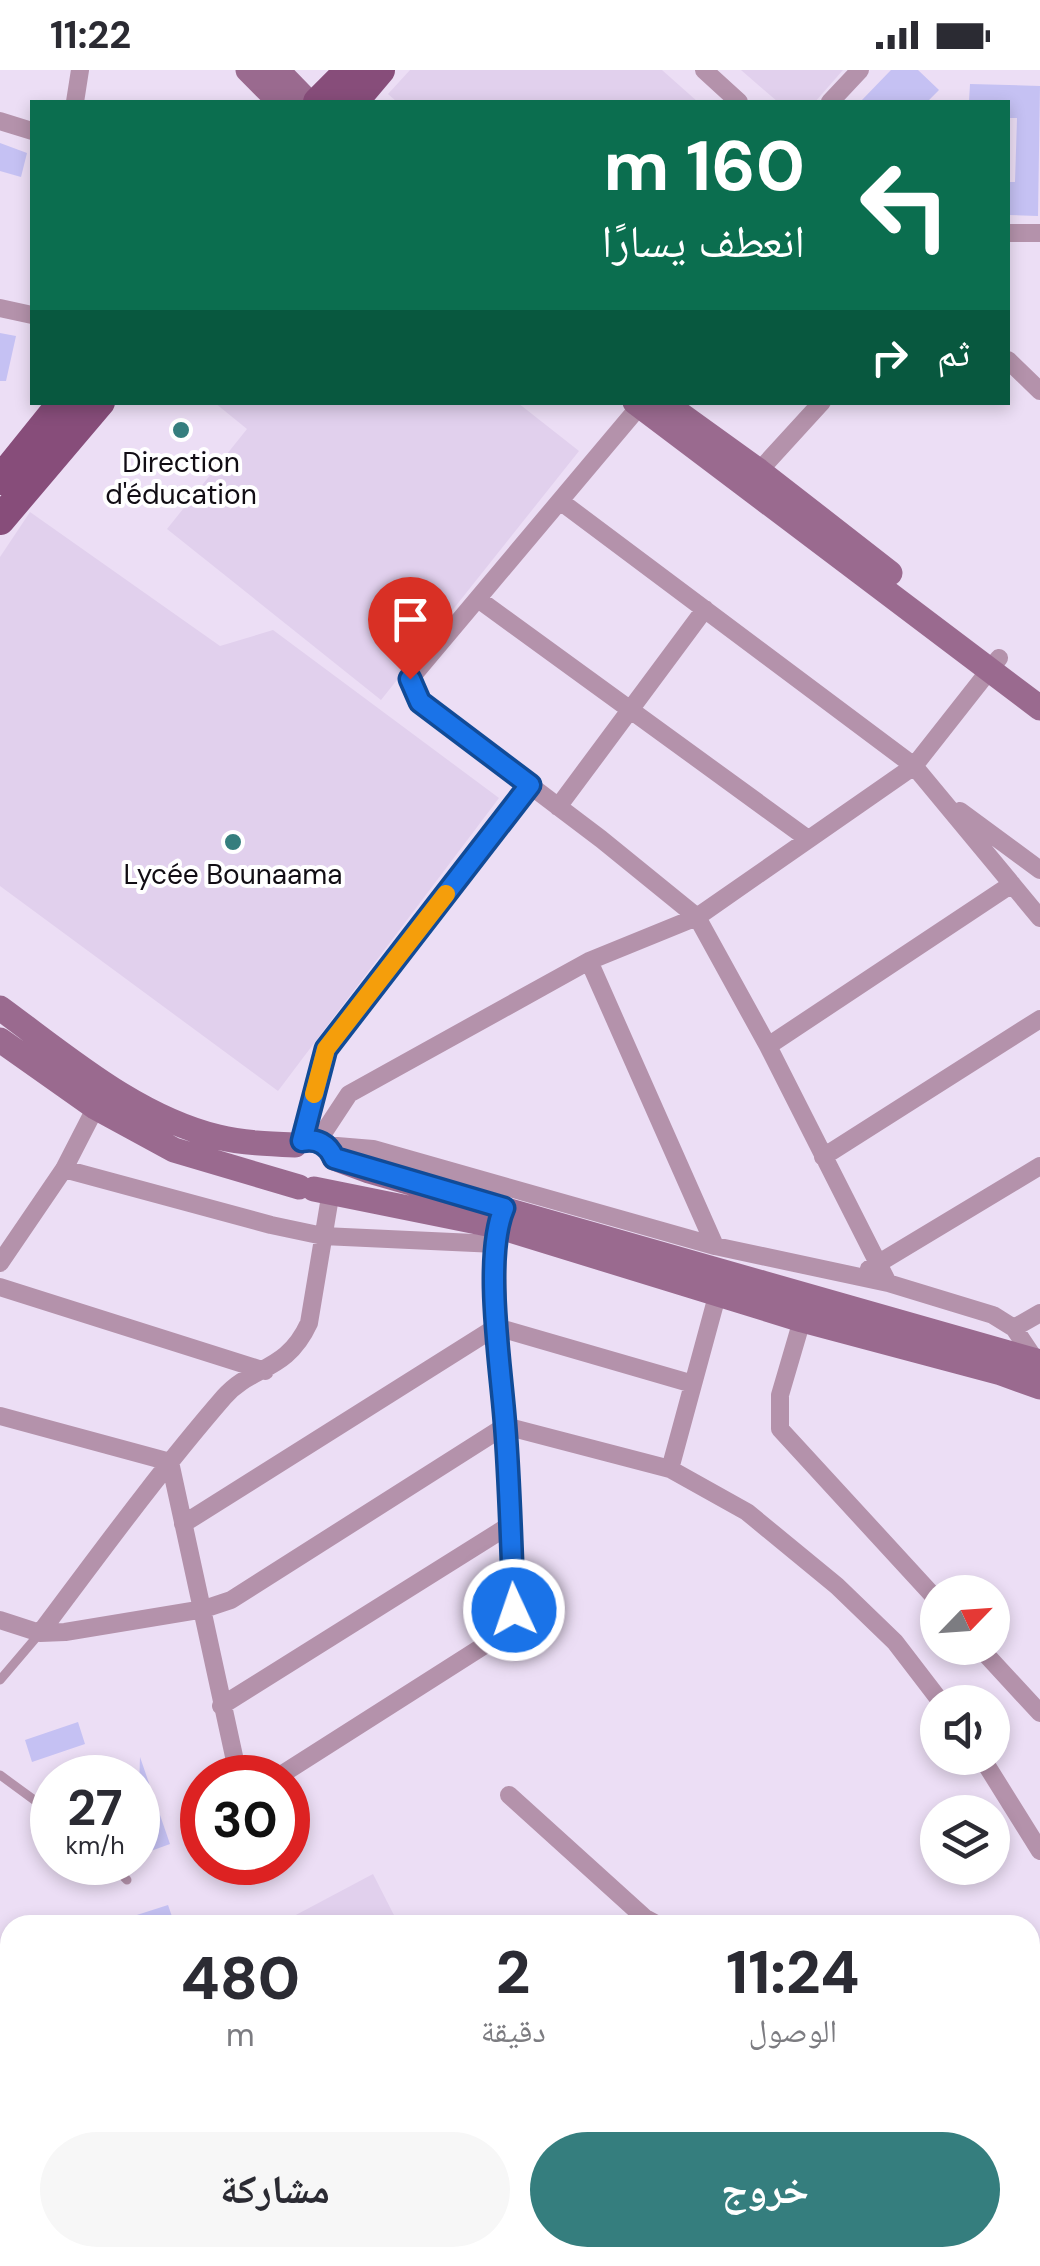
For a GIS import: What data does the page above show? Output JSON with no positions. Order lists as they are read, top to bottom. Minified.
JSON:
{"places":["Direction d'éducation","Lycée Bounaama"],"north":"top right","page":{"status":"11:22","turn":["160 m","انعطف يسارًا"],"then":"ثم","speed":"27 km/h","limit":"30","eta":["11:24","الوصول","2","دقيقة","480","m"],"buttons":["خروج","مشاركة"]}}
